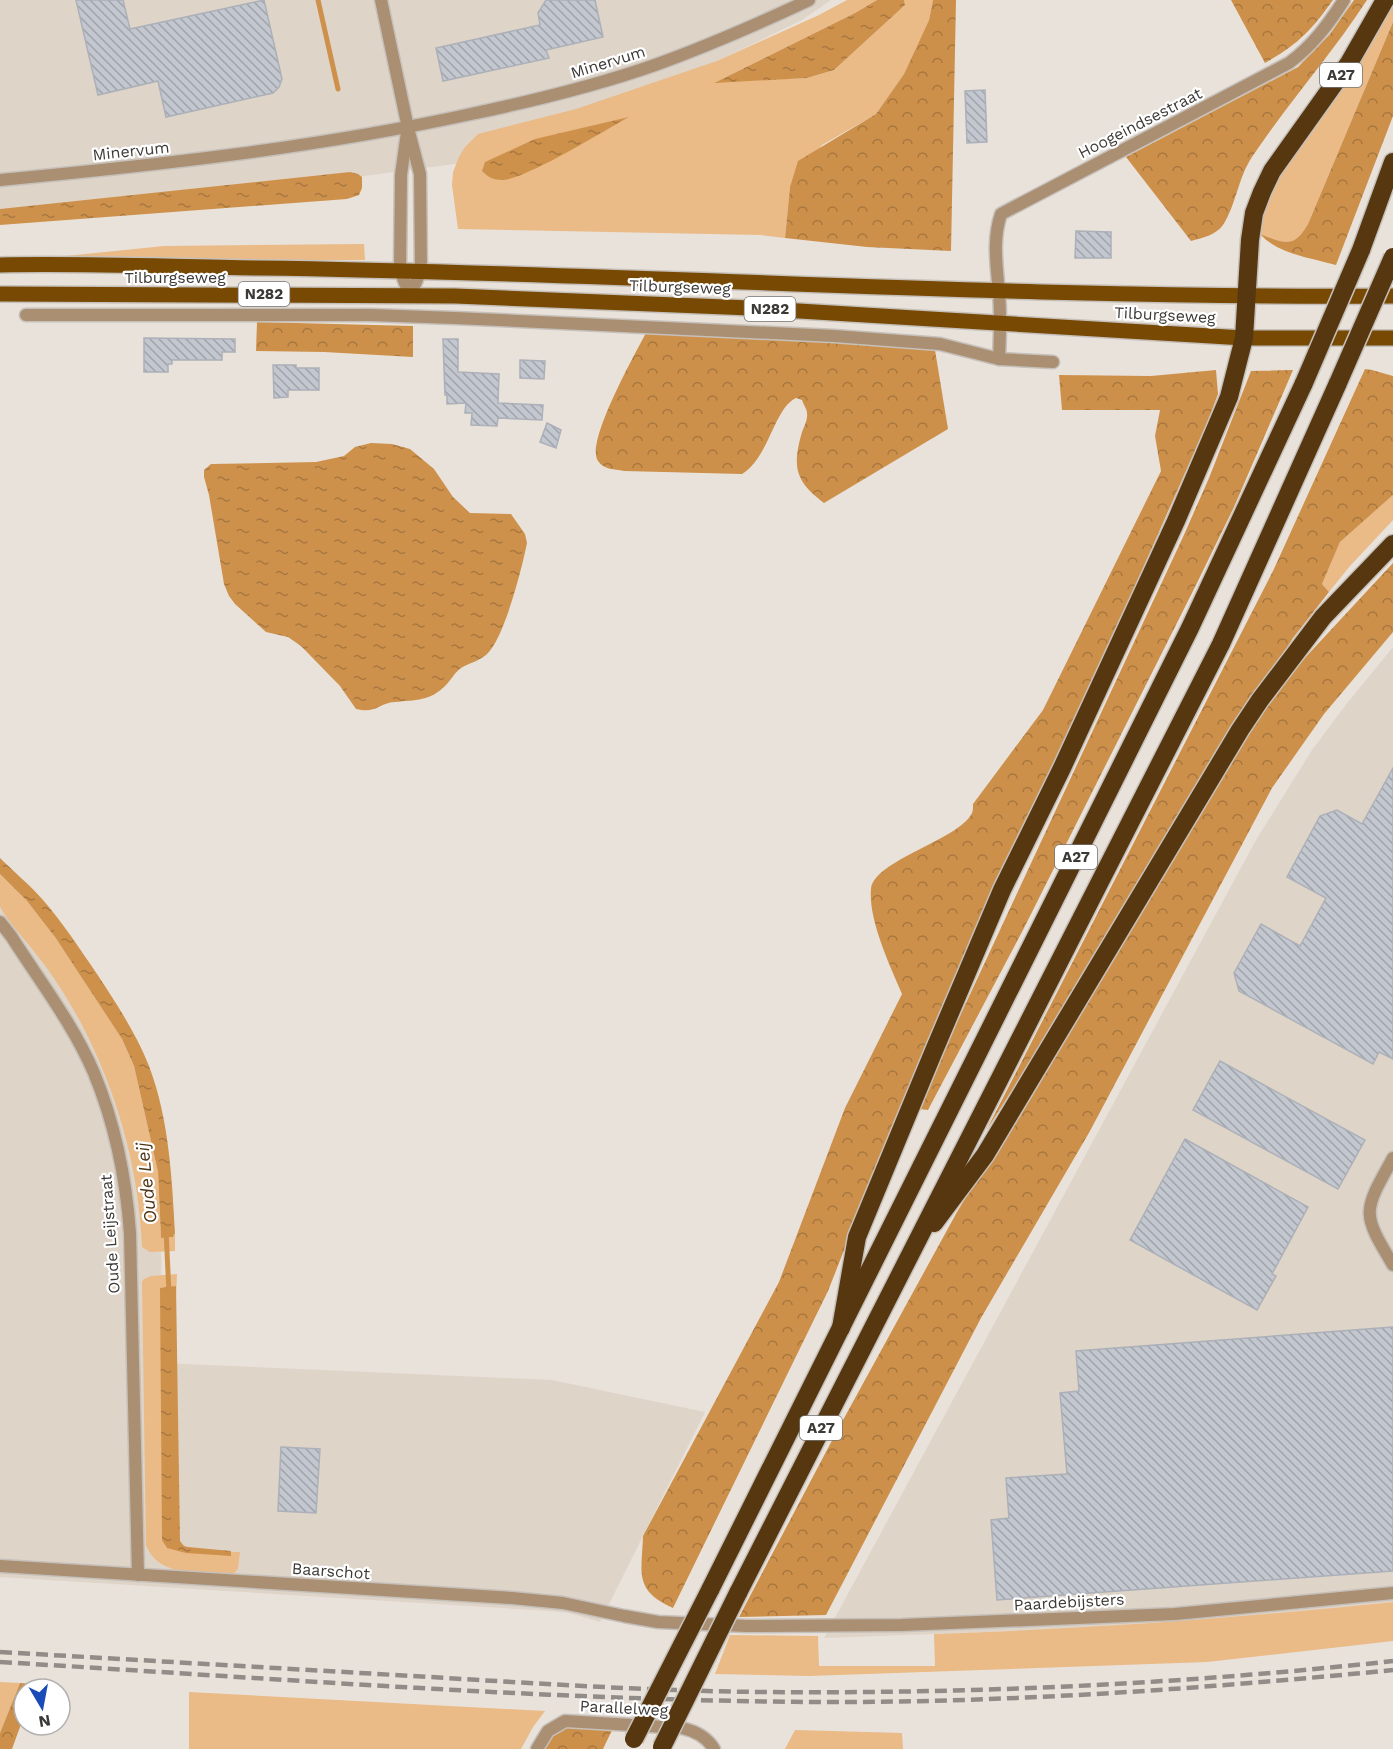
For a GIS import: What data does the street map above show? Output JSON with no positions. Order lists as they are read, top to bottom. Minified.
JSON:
{"streets":{"highway":["A27"],"main road":["Tilburgseweg","N282"],"street":["Minervum","Hoogeindsestraat","Oude Leijstraat","Baarschot","Paardebijsters","Parallelweg"]},"crossings":[["A27","Tilburgseweg"],["Hoogeindsestraat","Tilburgseweg"],["Oude Leijstraat","Baarschot"],["Baarschot","Paardebijsters"]],"water":["Oude Leij"],"north":"bottom"}
